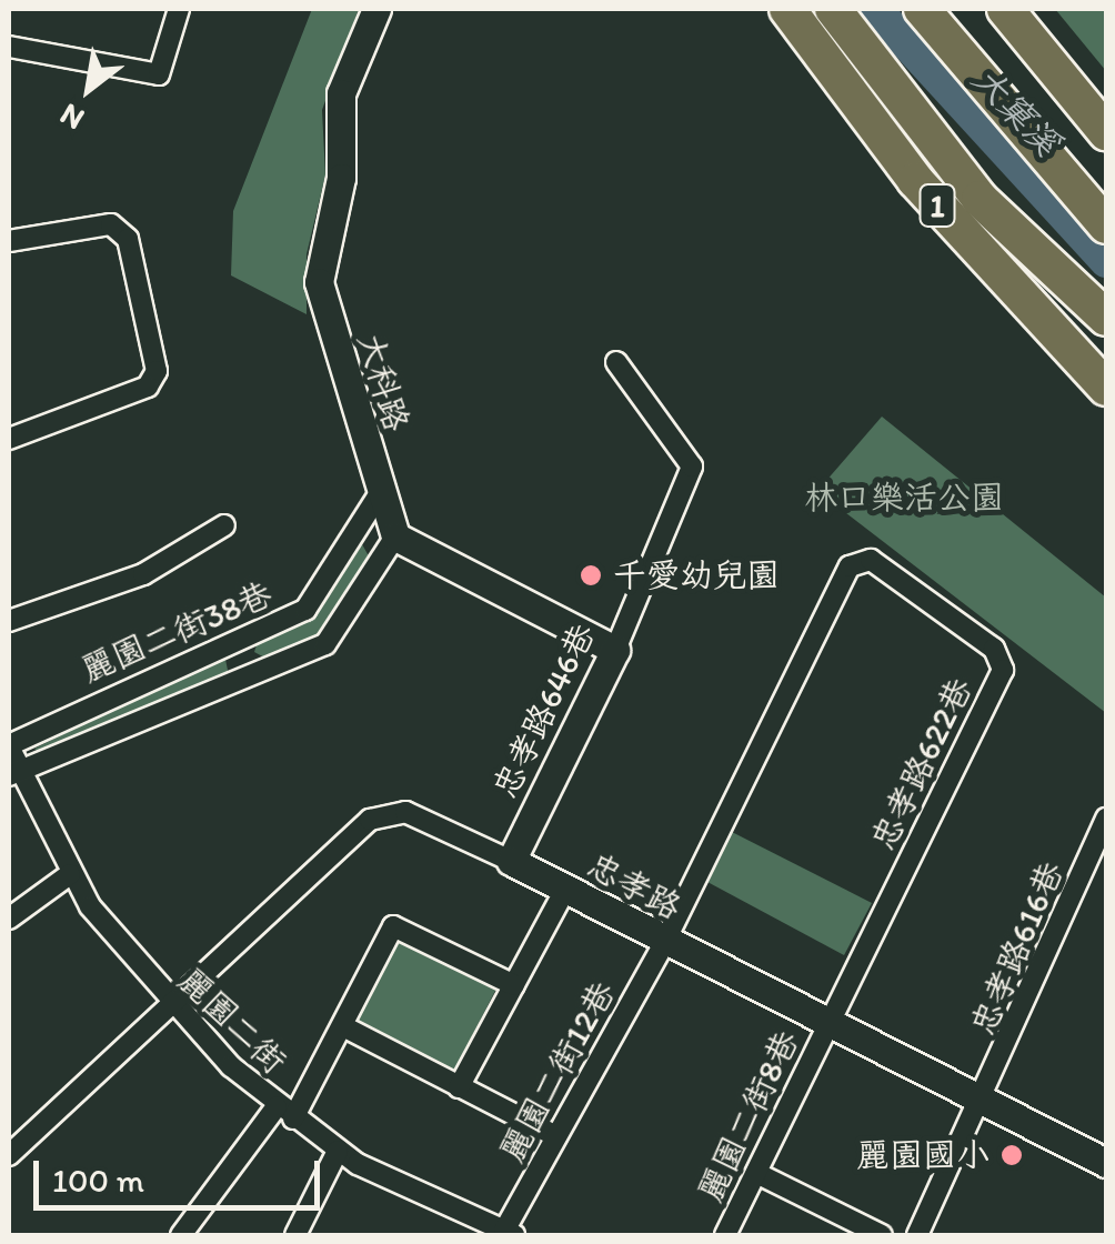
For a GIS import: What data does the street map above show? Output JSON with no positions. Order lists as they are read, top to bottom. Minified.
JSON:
{"streets":{"highway":["1"],"street":["大科路","麗園二街38巷","忠孝路646巷","忠孝路622巷","忠孝路","忠孝路616巷","麗園二街","麗園二街12巷","麗園二街8巷"]},"crossings":[["大科路","麗園二街38巷"],["麗園二街38巷","麗園二街"],["忠孝路646巷","忠孝路"],["忠孝路622巷","忠孝路"],["忠孝路622巷","麗園二街12巷"],["忠孝路622巷","麗園二街8巷"],["忠孝路","忠孝路616巷"],["忠孝路","麗園二街"],["忠孝路","麗園二街12巷"],["忠孝路","麗園二街8巷"],["麗園二街","麗園二街12巷"]],"water":["大窠溪"],"parks":["林口樂活公園"],"places":["千愛幼兒園","麗園國小"],"scale_bar":"100 m","north":"bottom left"}
